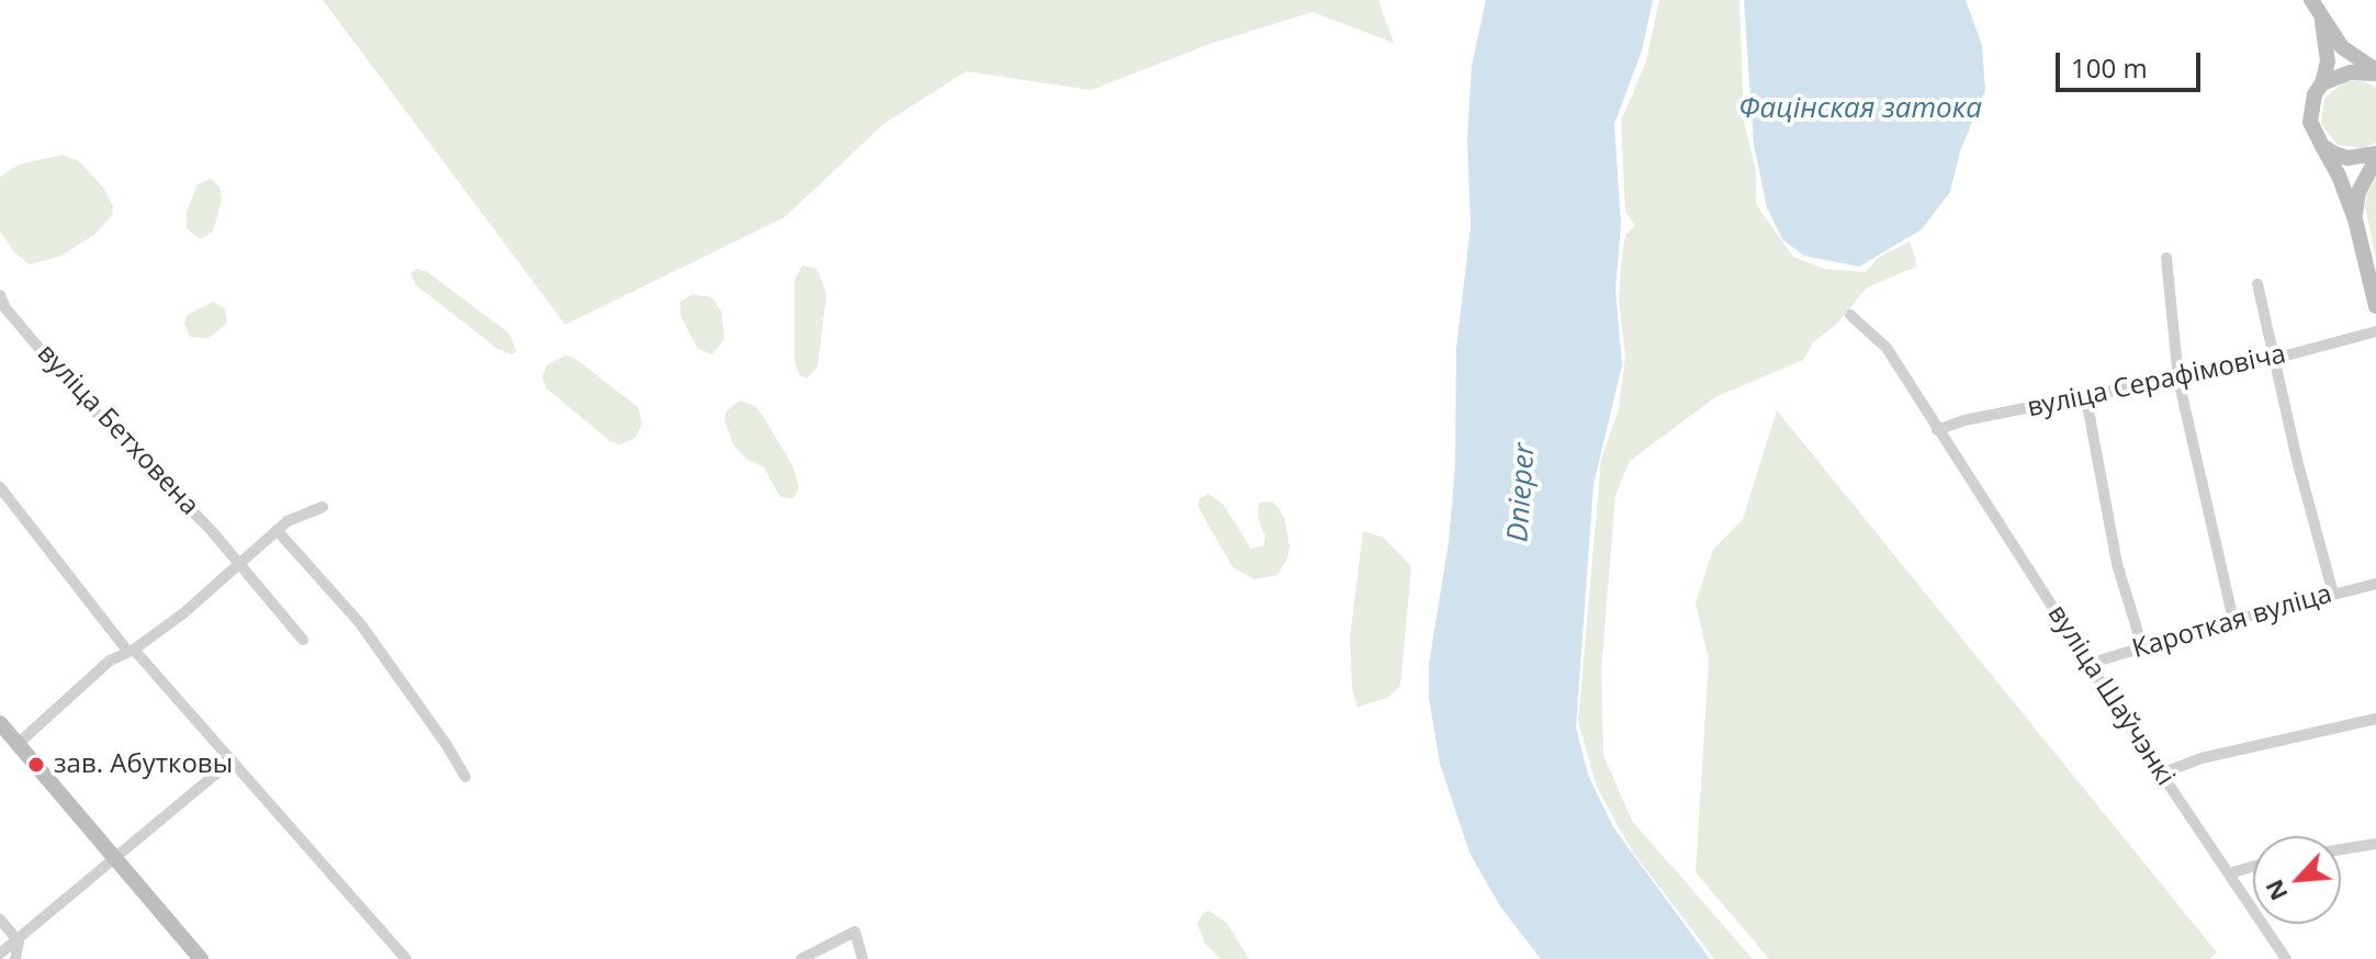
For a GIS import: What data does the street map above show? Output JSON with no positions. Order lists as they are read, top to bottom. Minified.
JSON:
{"streets":{"street":["вуліца Серафімовіча","вуліца Бетховена","Кароткая вуліца","вуліца Шаўчэнкі"]},"crossings":[["вуліца Серафімовіча","вуліца Шаўчэнкі"],["Кароткая вуліца","вуліца Шаўчэнкі"]],"water":["Фацінская затока","Dnieper"],"places":["зав. Абутковы"],"scale_bar":"100 m","north":"bottom left"}
